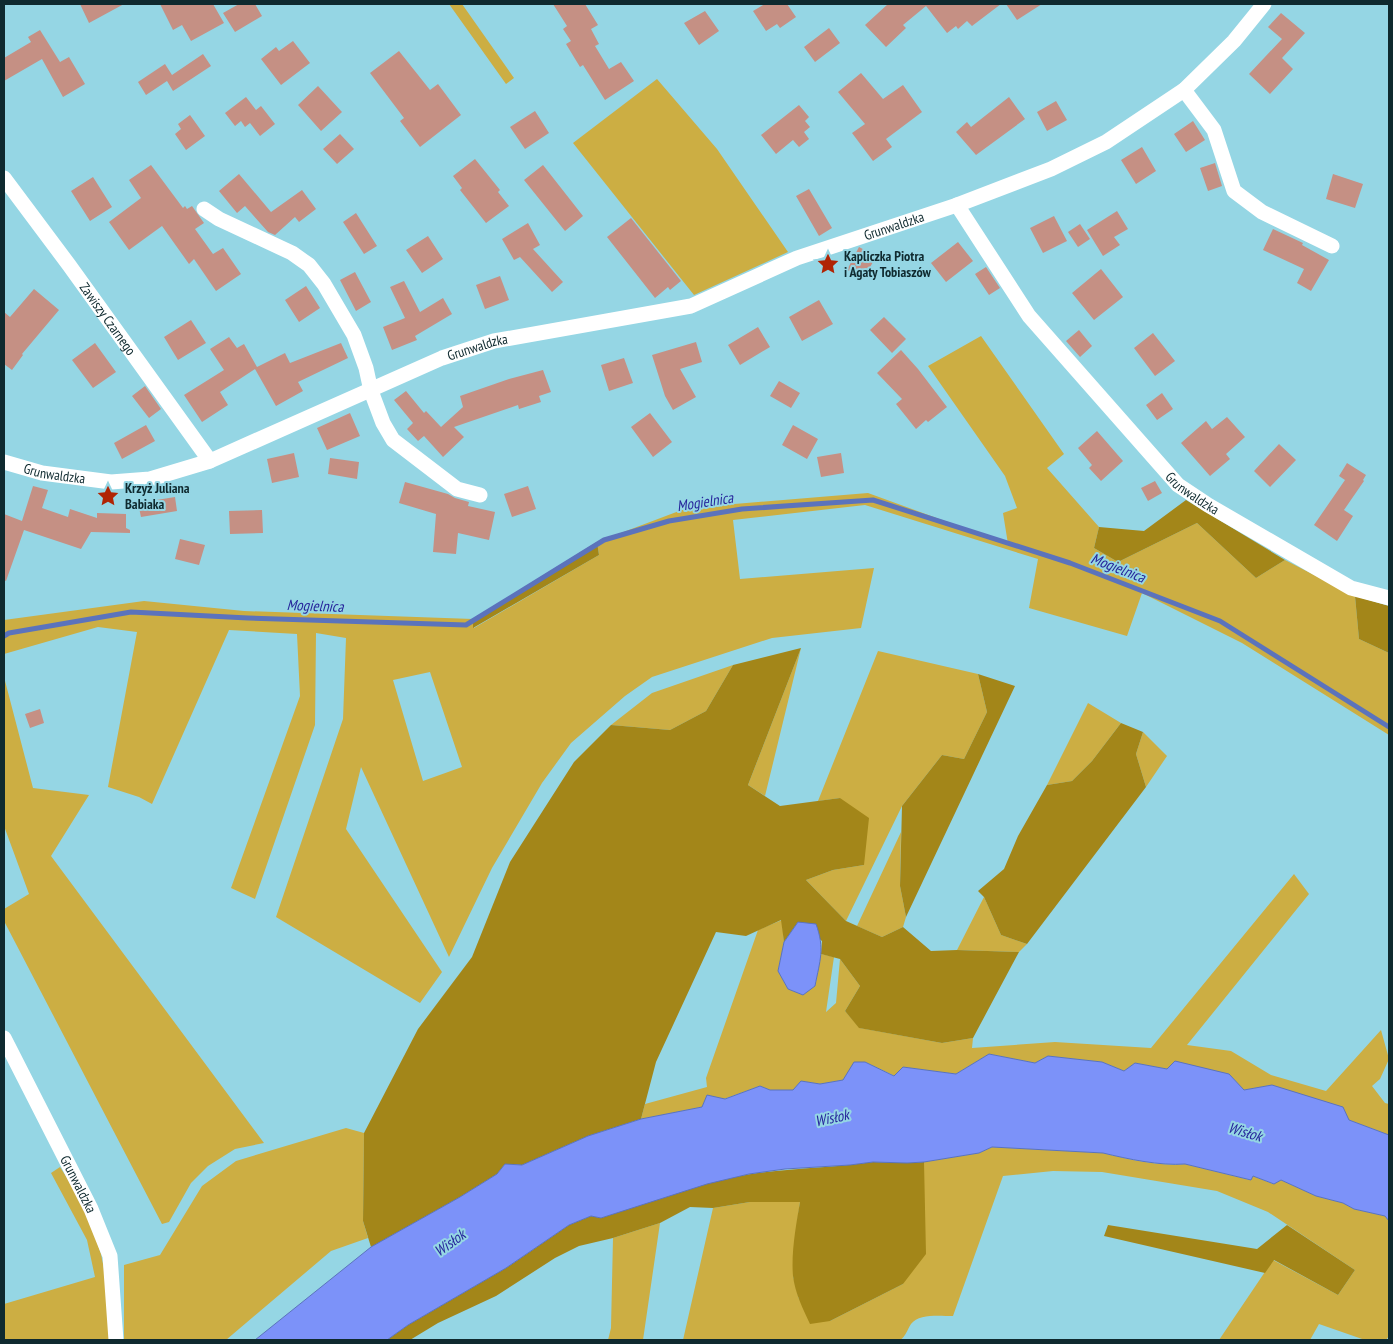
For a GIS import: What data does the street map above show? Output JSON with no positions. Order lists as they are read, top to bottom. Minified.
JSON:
{"streets":{"street":["Grunwaldzka","Zawiszy Czarnego"]},"crossings":[["Grunwaldzka","Zawiszy Czarnego"]],"water":["Mogielnica","Wisłok"],"places":{"place":["Kapliczka Piotra i Agaty Tobiaszów","Krzyż Juliana Babiaka"]}}
